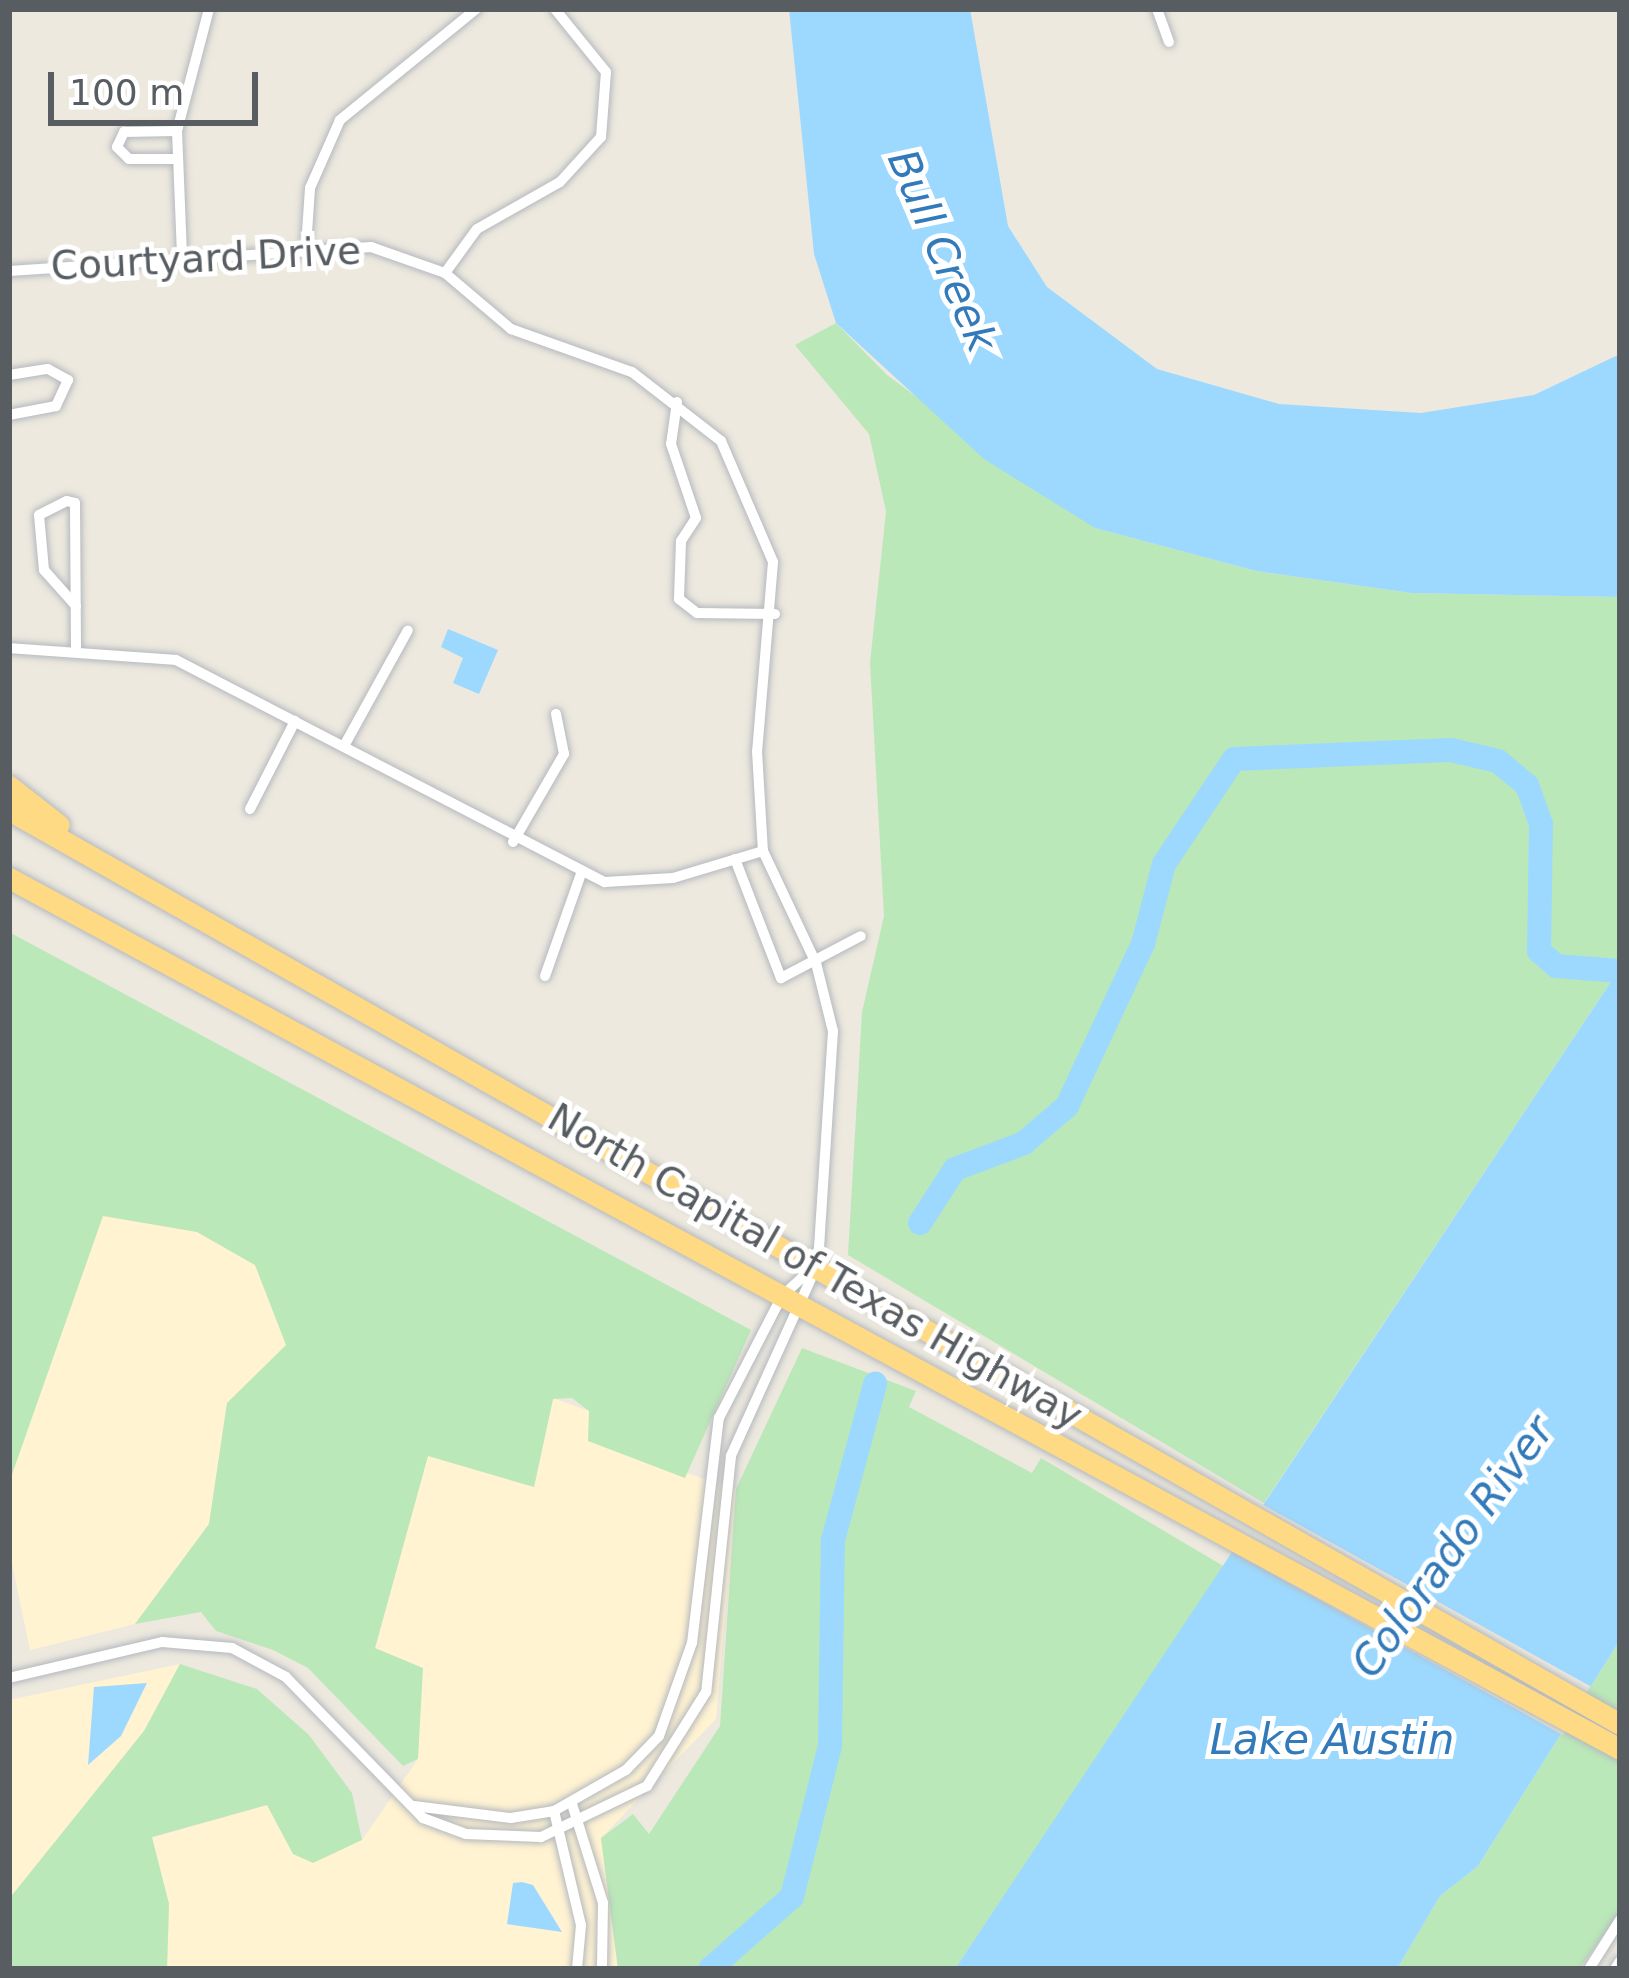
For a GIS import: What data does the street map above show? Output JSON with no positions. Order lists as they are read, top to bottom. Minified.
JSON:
{"streets":{"highway":["North Capital of Texas Highway"],"street":["Courtyard Drive"]},"crossings":[["Courtyard Drive","North Capital of Texas Highway"]],"water":["Bull Creek","Colorado River","Lake Austin"],"scale_bar":"100 m"}
